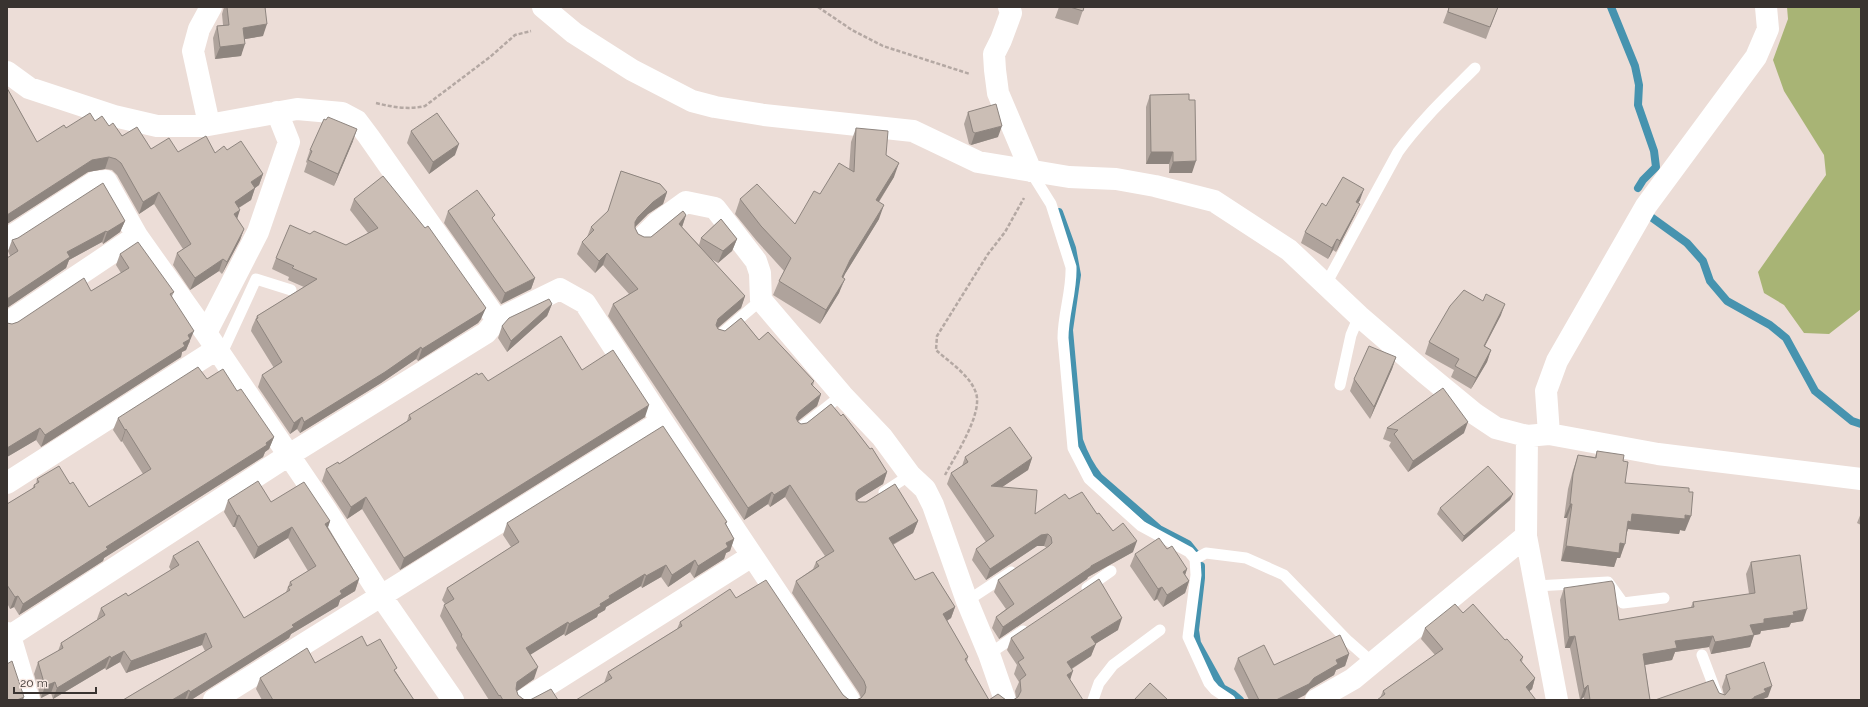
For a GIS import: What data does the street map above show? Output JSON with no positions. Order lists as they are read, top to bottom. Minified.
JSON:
{"scale_bar":"20 m"}
